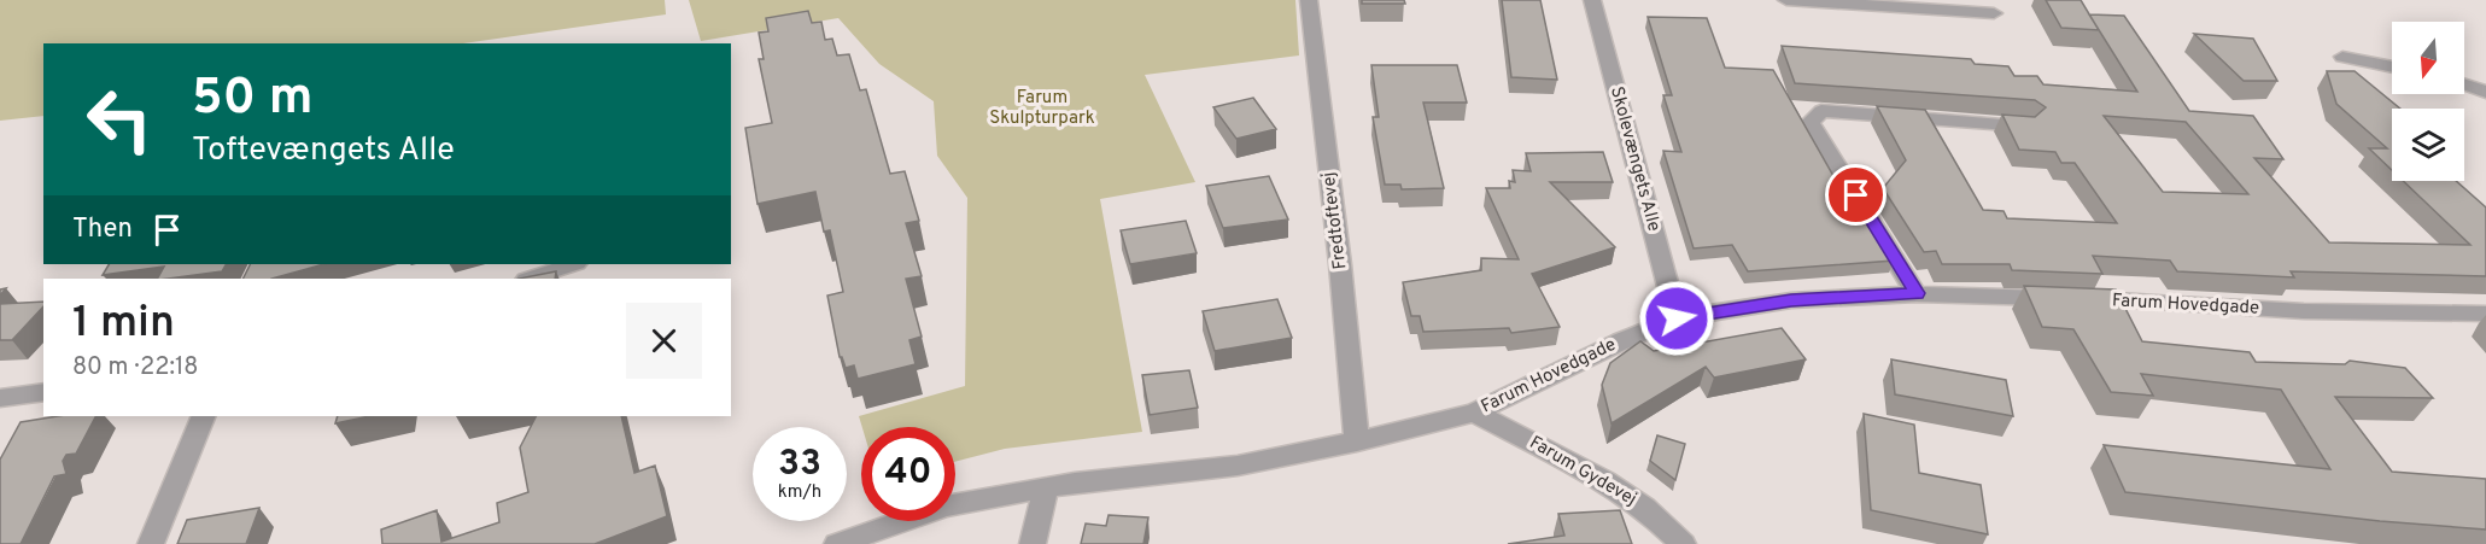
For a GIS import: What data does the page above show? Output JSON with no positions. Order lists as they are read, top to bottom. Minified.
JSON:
{"streets":{"street":["Skolevængets Alle","Fredtoftevej","Farum Hovedgade","Farum Gydevej"]},"crossings":[["Skolevængets Alle","Farum Hovedgade"],["Fredtoftevej","Farum Hovedgade"],["Farum Hovedgade","Farum Gydevej"]],"parks":["Farum Skulpturpark"],"north":"bottom","page":{"turn":["50 m","Toftevængets Alle"],"then":"Then","heading":["1 min","80 m · 22:18"],"speed":"33 km/h","limit":"40"}}
